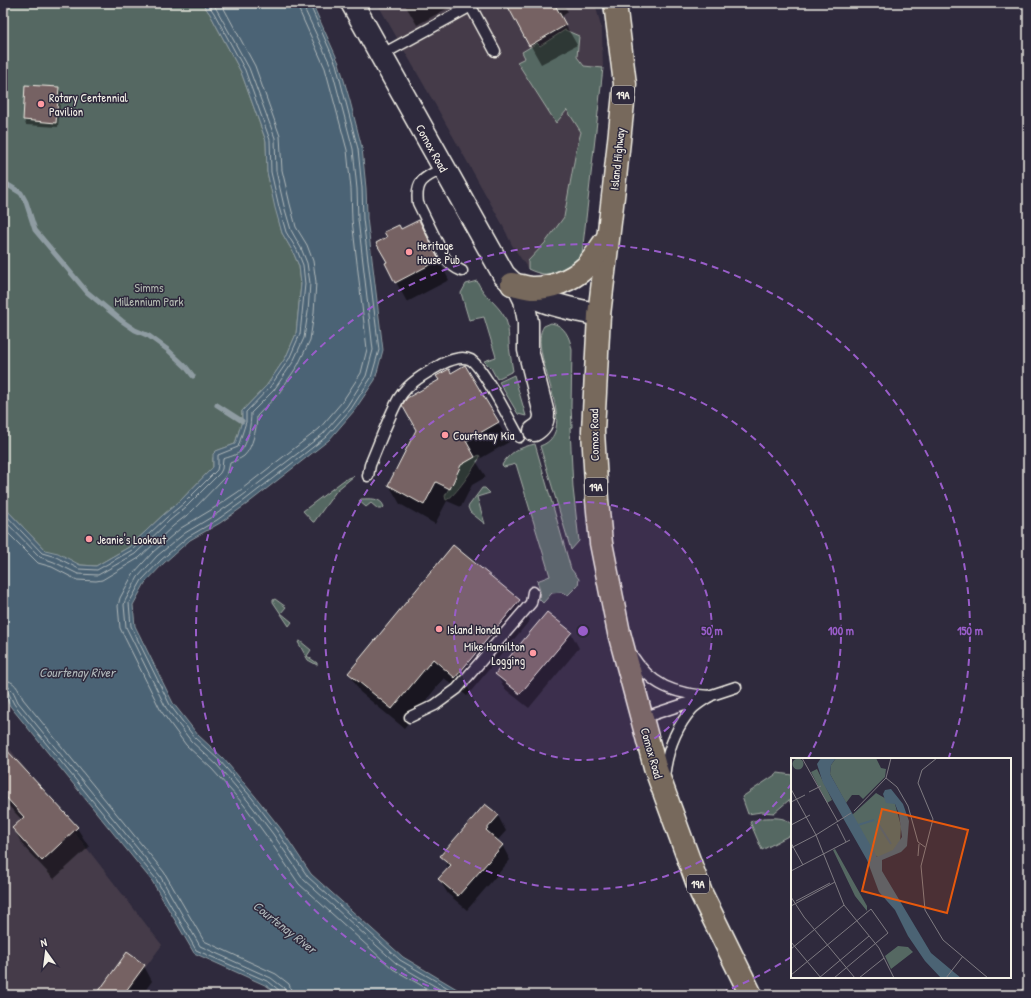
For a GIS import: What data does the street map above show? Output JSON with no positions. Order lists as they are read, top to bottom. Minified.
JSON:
{"streets":{"main road":["19A","Comox Road","Island Highway"]},"crossings":[["Comox Road","Island Highway"]],"water":["Courtenay River"],"parks":["Simms Millennium Park"],"places":["Rotary Centennial Pavilion","Heritage House Pub","Courtenay Kia","Jeanie's Lookout","Island Honda","Mike Hamilton Logging"],"north":"top","rings":["50 m","100 m","150 m"]}
